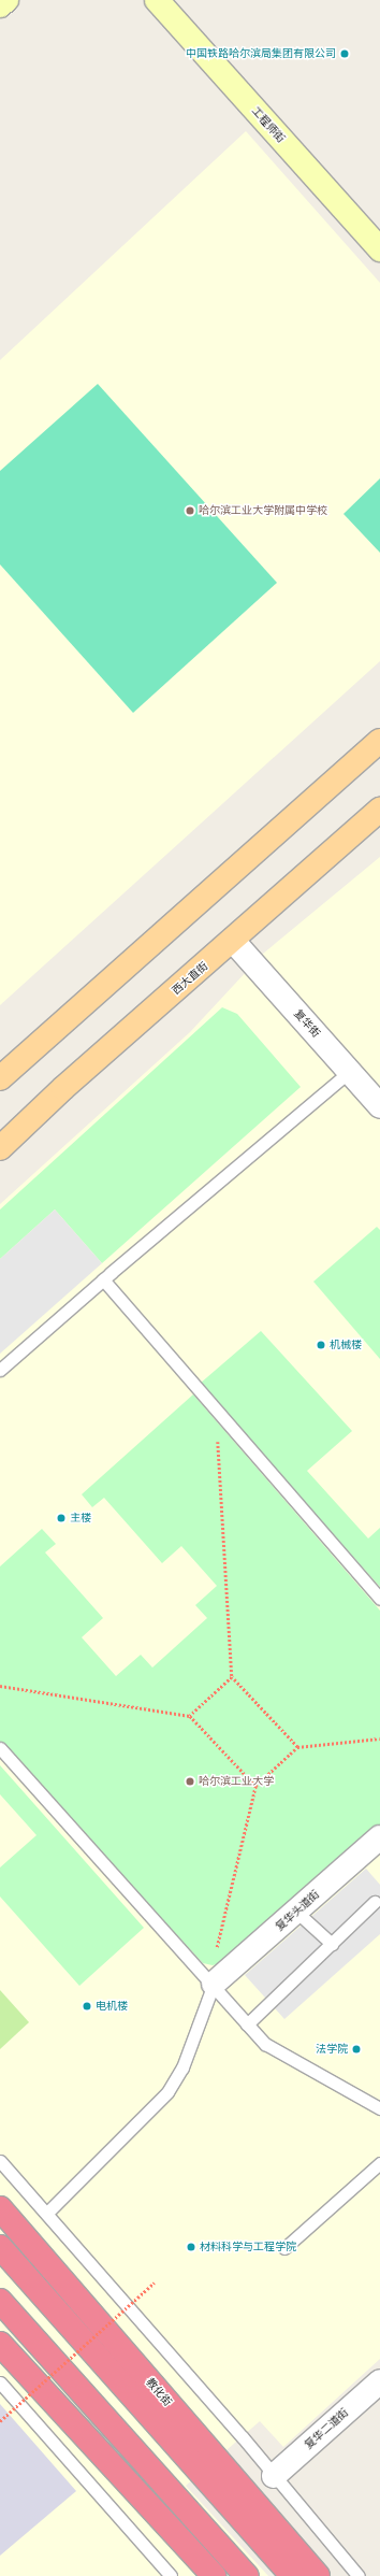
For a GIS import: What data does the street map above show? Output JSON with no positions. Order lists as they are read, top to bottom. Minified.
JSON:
{"streets":{"highway":["教化街"],"main road":["西大直街"],"street":["工程师街","复华街","复华头道街","复华二道街"]},"crossings":[["西大直街","复华街"]],"places":["中国铁路哈尔滨局集团有限公司","哈尔滨工业大学附属中学校","机械楼","主楼","哈尔滨工业大学","电机楼","法学院","材料科学与工程学院"]}
